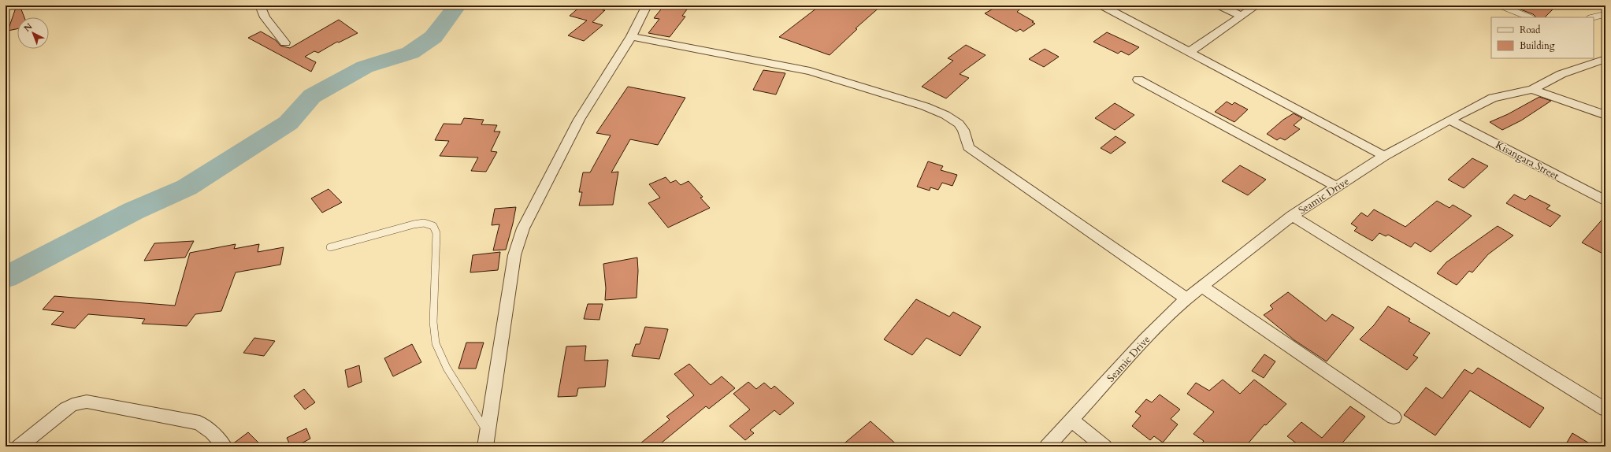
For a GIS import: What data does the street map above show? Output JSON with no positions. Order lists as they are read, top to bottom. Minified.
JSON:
{"streets":{"street":["Kisangara Street","Seamic Drive"]},"crossings":[["Kisangara Street","Seamic Drive"]],"legend":["Road","Building"],"north":"top left"}
